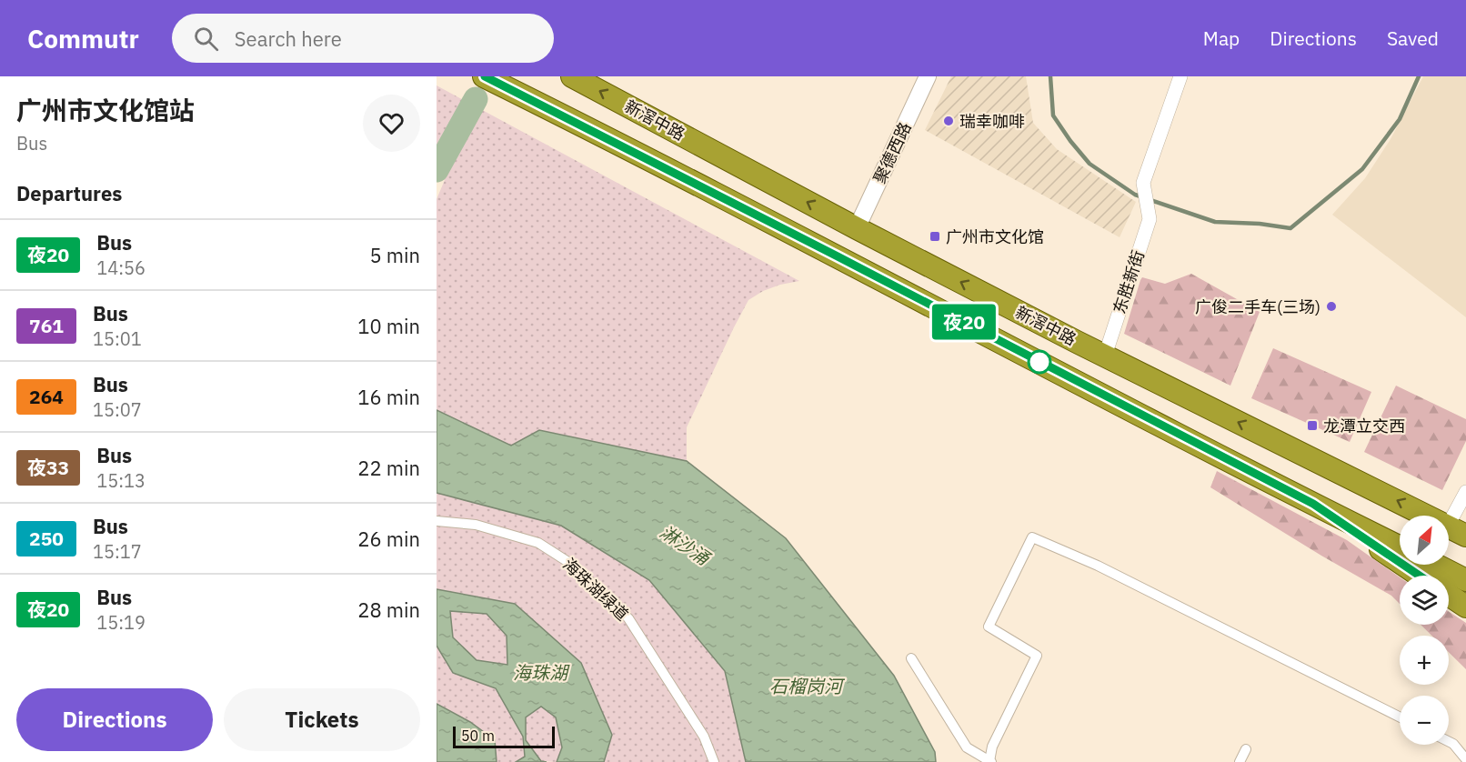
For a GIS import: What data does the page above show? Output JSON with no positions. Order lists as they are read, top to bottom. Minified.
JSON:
{"streets":{"highway":["新滘中路"],"street":["聚德西路","东胜新街","海珠湖绿道"]},"crossings":[["新滘中路","聚德西路"],["新滘中路","东胜新街"]],"water":["淋沙涌","海珠湖","石榴岗河"],"places":{"other":["瑞幸咖啡","广俊二手车(三场)"],"transit":["广州市文化馆","龙潭立交西"]},"lines":["bus line 夜20"],"scale_bar":"50 m","north":"top right","page":{"header":"Commutr","search":"Search here","nav":["Map","Directions","Saved"],"heading":[["广州市文化馆站","Bus"],"Departures"],"on_map":"夜20","list":[{"mark":"夜20","name":"Bus","note":"14:56","value":"5 min"},{"mark":"761","name":"Bus","note":"15:01","value":"10 min"},{"mark":"264","name":"Bus","note":"15:07","value":"16 min"},{"mark":"夜33","name":"Bus","note":"15:13","value":"22 min"},{"mark":"250","name":"Bus","note":"15:17","value":"26 min"},{"mark":"夜20","name":"Bus","note":"15:19","value":"28 min"}],"map_buttons":["+","−"],"buttons":["Directions","Tickets"],"scale":"50 m"}}
